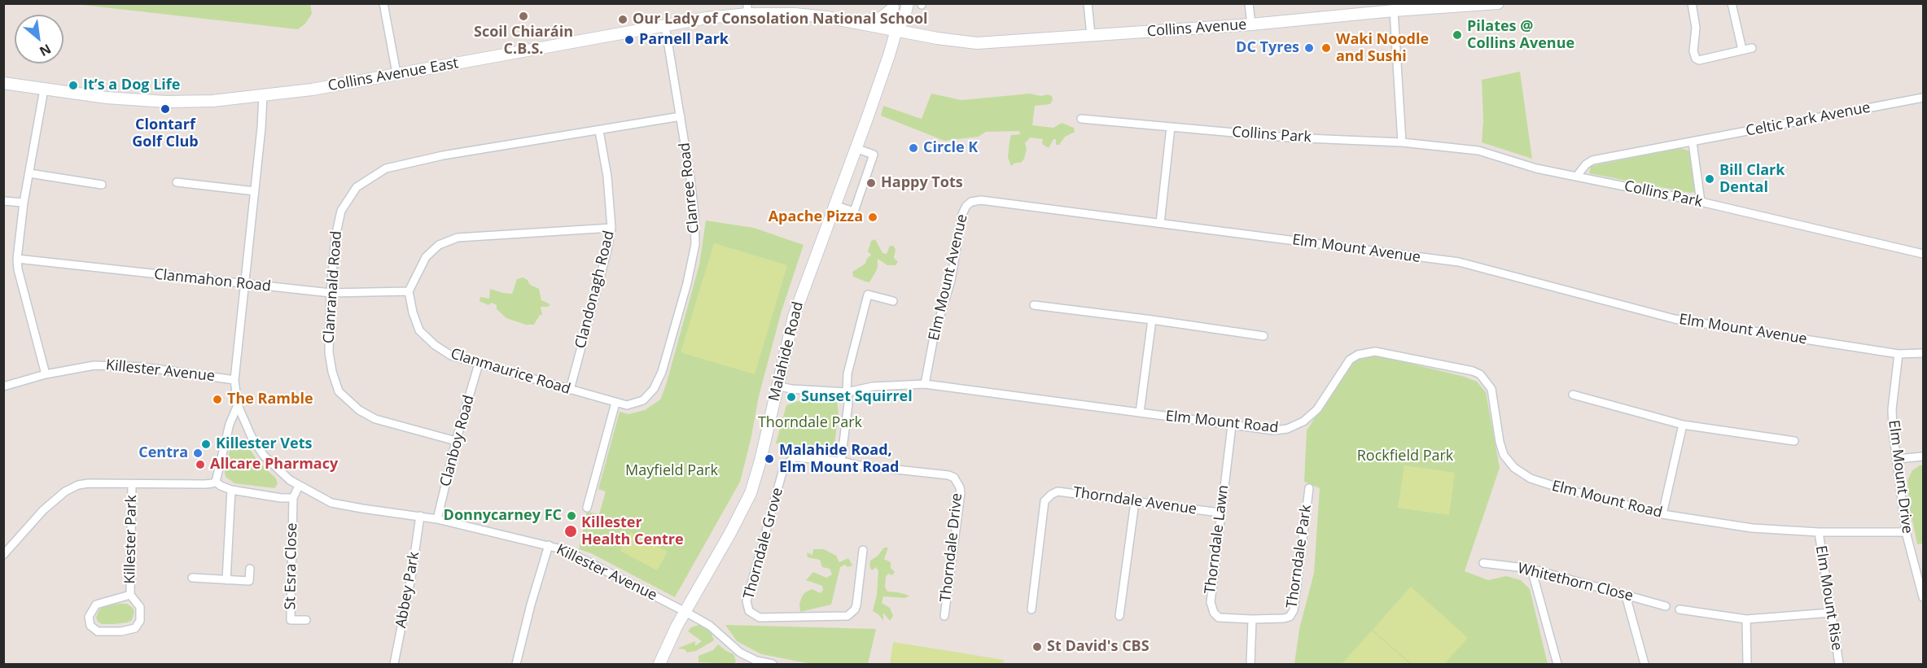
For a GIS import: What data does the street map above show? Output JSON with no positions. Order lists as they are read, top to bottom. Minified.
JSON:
{"streets":{"main road":["Collins Avenue","Collins Avenue East","Malahide Road"],"street":["Celtic Park Avenue","Collins Park","Clanree Road","Elm Mount Avenue","Clanmahon Road","Clanranald Road","Clandonagh Road","Killester Avenue","Clanmaurice Road","Elm Mount Road","Clanboy Road","Elm Mount Drive","Thorndale Avenue","Killester Park","Thorndale Lawn","Thorndale Grove","Thorndale Drive","Thorndale Park","St Esra Close","Whitethorn Close","Abbey Park","Elm Mount Rise"]},"crossings":[["Collins Avenue","Collins Avenue East"],["Collins Avenue","Malahide Road"],["Collins Avenue East","Clanree Road"],["Collins Avenue East","Malahide Road"],["Celtic Park Avenue","Collins Park"],["Clanree Road","Clanranald Road"],["Clanree Road","Clanmaurice Road"],["Elm Mount Avenue","Elm Mount Road"],["Elm Mount Avenue","Elm Mount Drive"],["Clanmahon Road","Clanranald Road"],["Clanmahon Road","Clanmaurice Road"],["Clanranald Road","Clandonagh Road"],["Clanranald Road","Clanboy Road"],["Clandonagh Road","Clanmaurice Road"],["Malahide Road","Killester Avenue"],["Malahide Road","Elm Mount Road"],["Killester Avenue","Clanboy Road"],["Killester Avenue","Killester Park"],["Killester Avenue","Abbey Park"],["Clanmaurice Road","Clanboy Road"],["Elm Mount Road","Elm Mount Drive"],["Elm Mount Road","Thorndale Lawn"],["Elm Mount Road","Elm Mount Rise"],["Thorndale Avenue","Thorndale Lawn"],["Thorndale Lawn","Thorndale Park"],["Thorndale Grove","Thorndale Drive"]],"parks":["Thorndale Park","Rockfield Park","Mayfield Park"],"places":["Scoil Chiaráin C.B.S.","Our Lady of Consolation National School","Pilates @ Collins Avenue","Parnell Park","DC Tyres","Waki Noodle and Sushi","It’s a Dog Life","Clontarf Golf Club","Circle K","Bill Clark Dental","Happy Tots","Apache Pizza","Sunset Squirrel","The Ramble","Killester Vets","Centra","Malahide Road, Elm Mount Road","Allcare Pharmacy","Donnycarney FC","Killester Health Centre","St David's CBS"],"north":"bottom right"}
